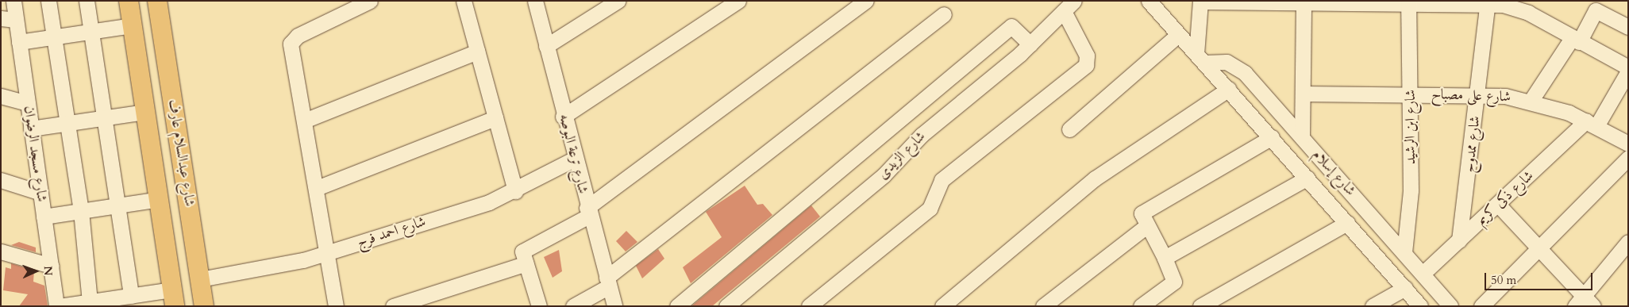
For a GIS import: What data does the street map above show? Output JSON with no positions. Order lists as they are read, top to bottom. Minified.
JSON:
{"streets":{"main road":["شارع عبدالسلام عارف"],"street":["شارع على مصباح","شارع ابن الرشيد","شارع ممدوح","شارع مسجد الرضوان","شارع ترعة البوصه","شارع الزيدى","شارع إسلام","شارع ذكى كريم","شارع احمد فرج"]},"crossings":[["شارع على مصباح","شارع ابن الرشيد"],["شارع على مصباح","شارع ممدوح"],["شارع على مصباح","شارع ذكى كريم"],["شارع ابن الرشيد","شارع إسلام"],["شارع ممدوح","شارع ذكى كريم"],["شارع عبدالسلام عارف","شارع احمد فرج"],["شارع ترعة البوصه","شارع احمد فرج"],["شارع إسلام","شارع ذكى كريم"]],"scale_bar":"50 m","north":"right"}
